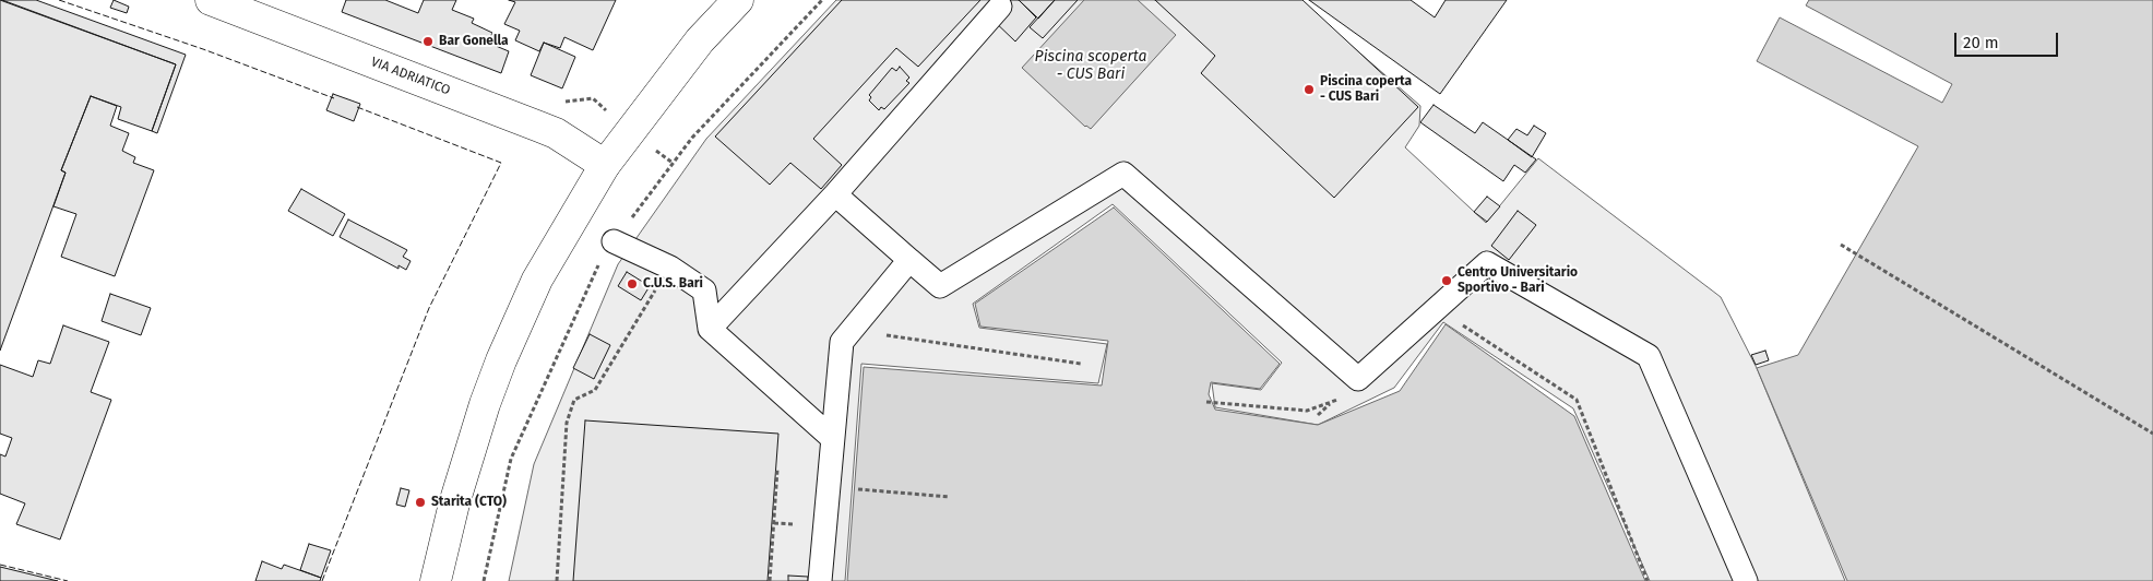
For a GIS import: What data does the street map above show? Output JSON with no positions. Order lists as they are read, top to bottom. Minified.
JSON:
{"streets":{"main road":["VIA ADRIATICO"]},"water":["Piscina scoperta - CUS Bari"],"places":["Bar Gonella","Piscina coperta - CUS Bari","Centro Universitario Sportivo - Bari","C.U.S. Bari","Starita (CTO)"],"scale_bar":"20 m"}
